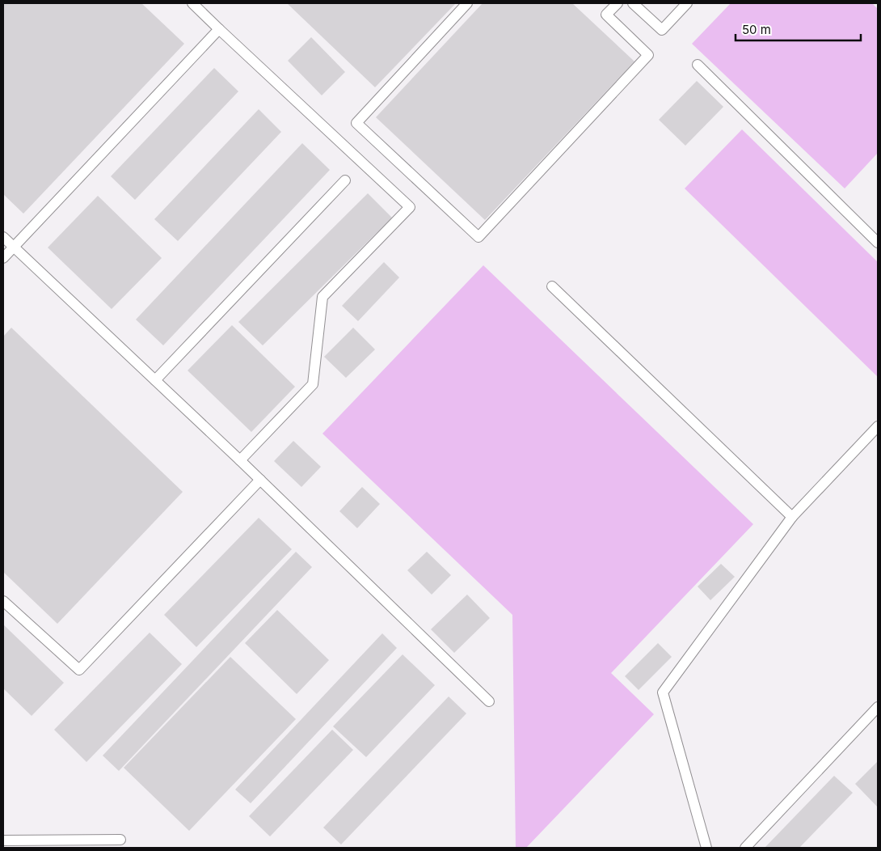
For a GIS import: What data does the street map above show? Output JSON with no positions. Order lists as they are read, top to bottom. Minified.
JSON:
{"scale_bar":"50 m"}
